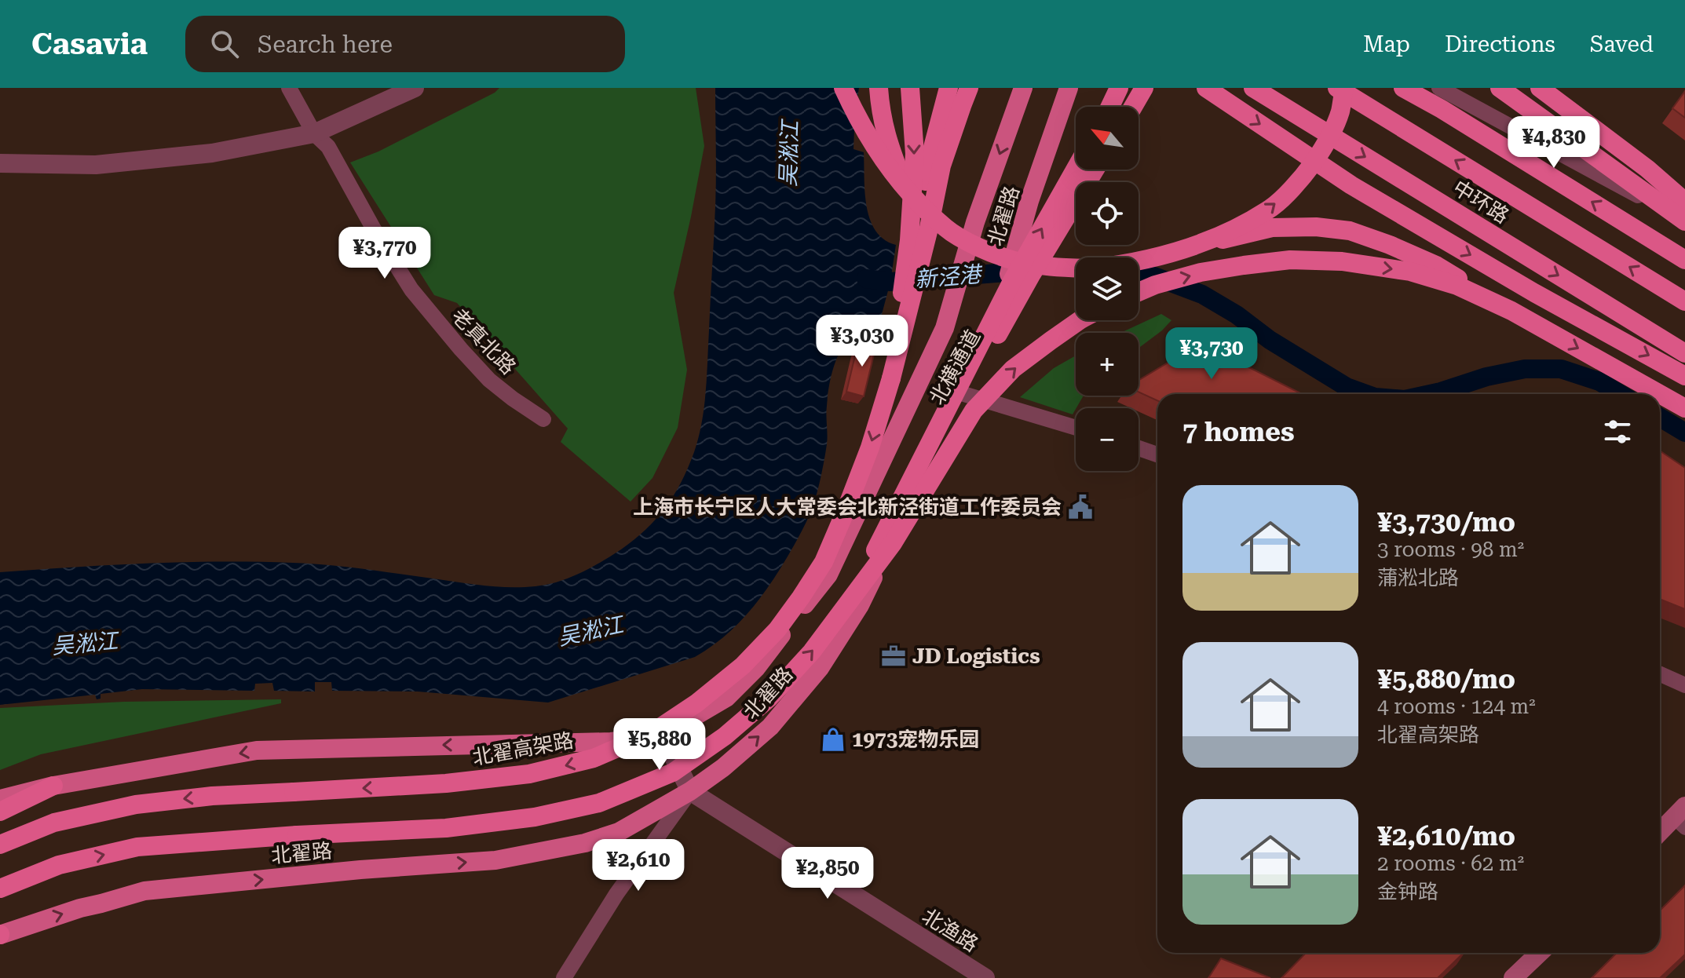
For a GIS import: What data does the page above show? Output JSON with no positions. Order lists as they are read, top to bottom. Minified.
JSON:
{"streets":{"highway":["中环路","北横通道","北翟高架路"],"main road":["北翟路"],"street":["老真北路","北渔路"]},"crossings":[["北翟路","北渔路"]],"water":["吴淞江","新泾港"],"places":{"public building":["上海市长宁区人大常委会北新泾街道工作委员会"],"office":["JD Logistics"],"shop":["1973宠物乐园"]},"north":"top left","page":{"header":"Casavia","search":"Search here","nav":["Map","Directions","Saved"],"map_buttons":["+","−"],"price":["¥4,830","¥3,770","¥3,030","¥3,730","¥5,880","¥2,610","¥2,850"],"heading":"7 homes","list":[{"name":"¥3,730/mo","note":"3 rooms · 98 m² · 蒲淞北路"},{"name":"¥5,880/mo","note":"4 rooms · 124 m² · 北翟高架路"},{"name":"¥2,610/mo","note":"2 rooms · 62 m² · 金钟路"}]}}
